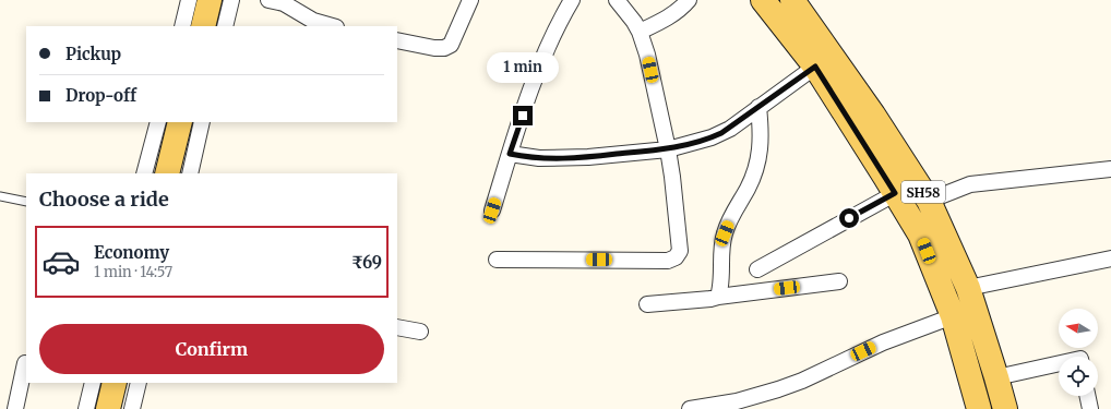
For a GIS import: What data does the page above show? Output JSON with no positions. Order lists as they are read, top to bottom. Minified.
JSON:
{"streets":{"main road":["SH58"]},"north":"left","page":{"banner":["Pickup","Drop-off"],"bubble":"1 min","heading":"Choose a ride","list":[{"name":"Economy","note":"1 min · 14:57","value":"₹69"}],"buttons":"Confirm"}}
